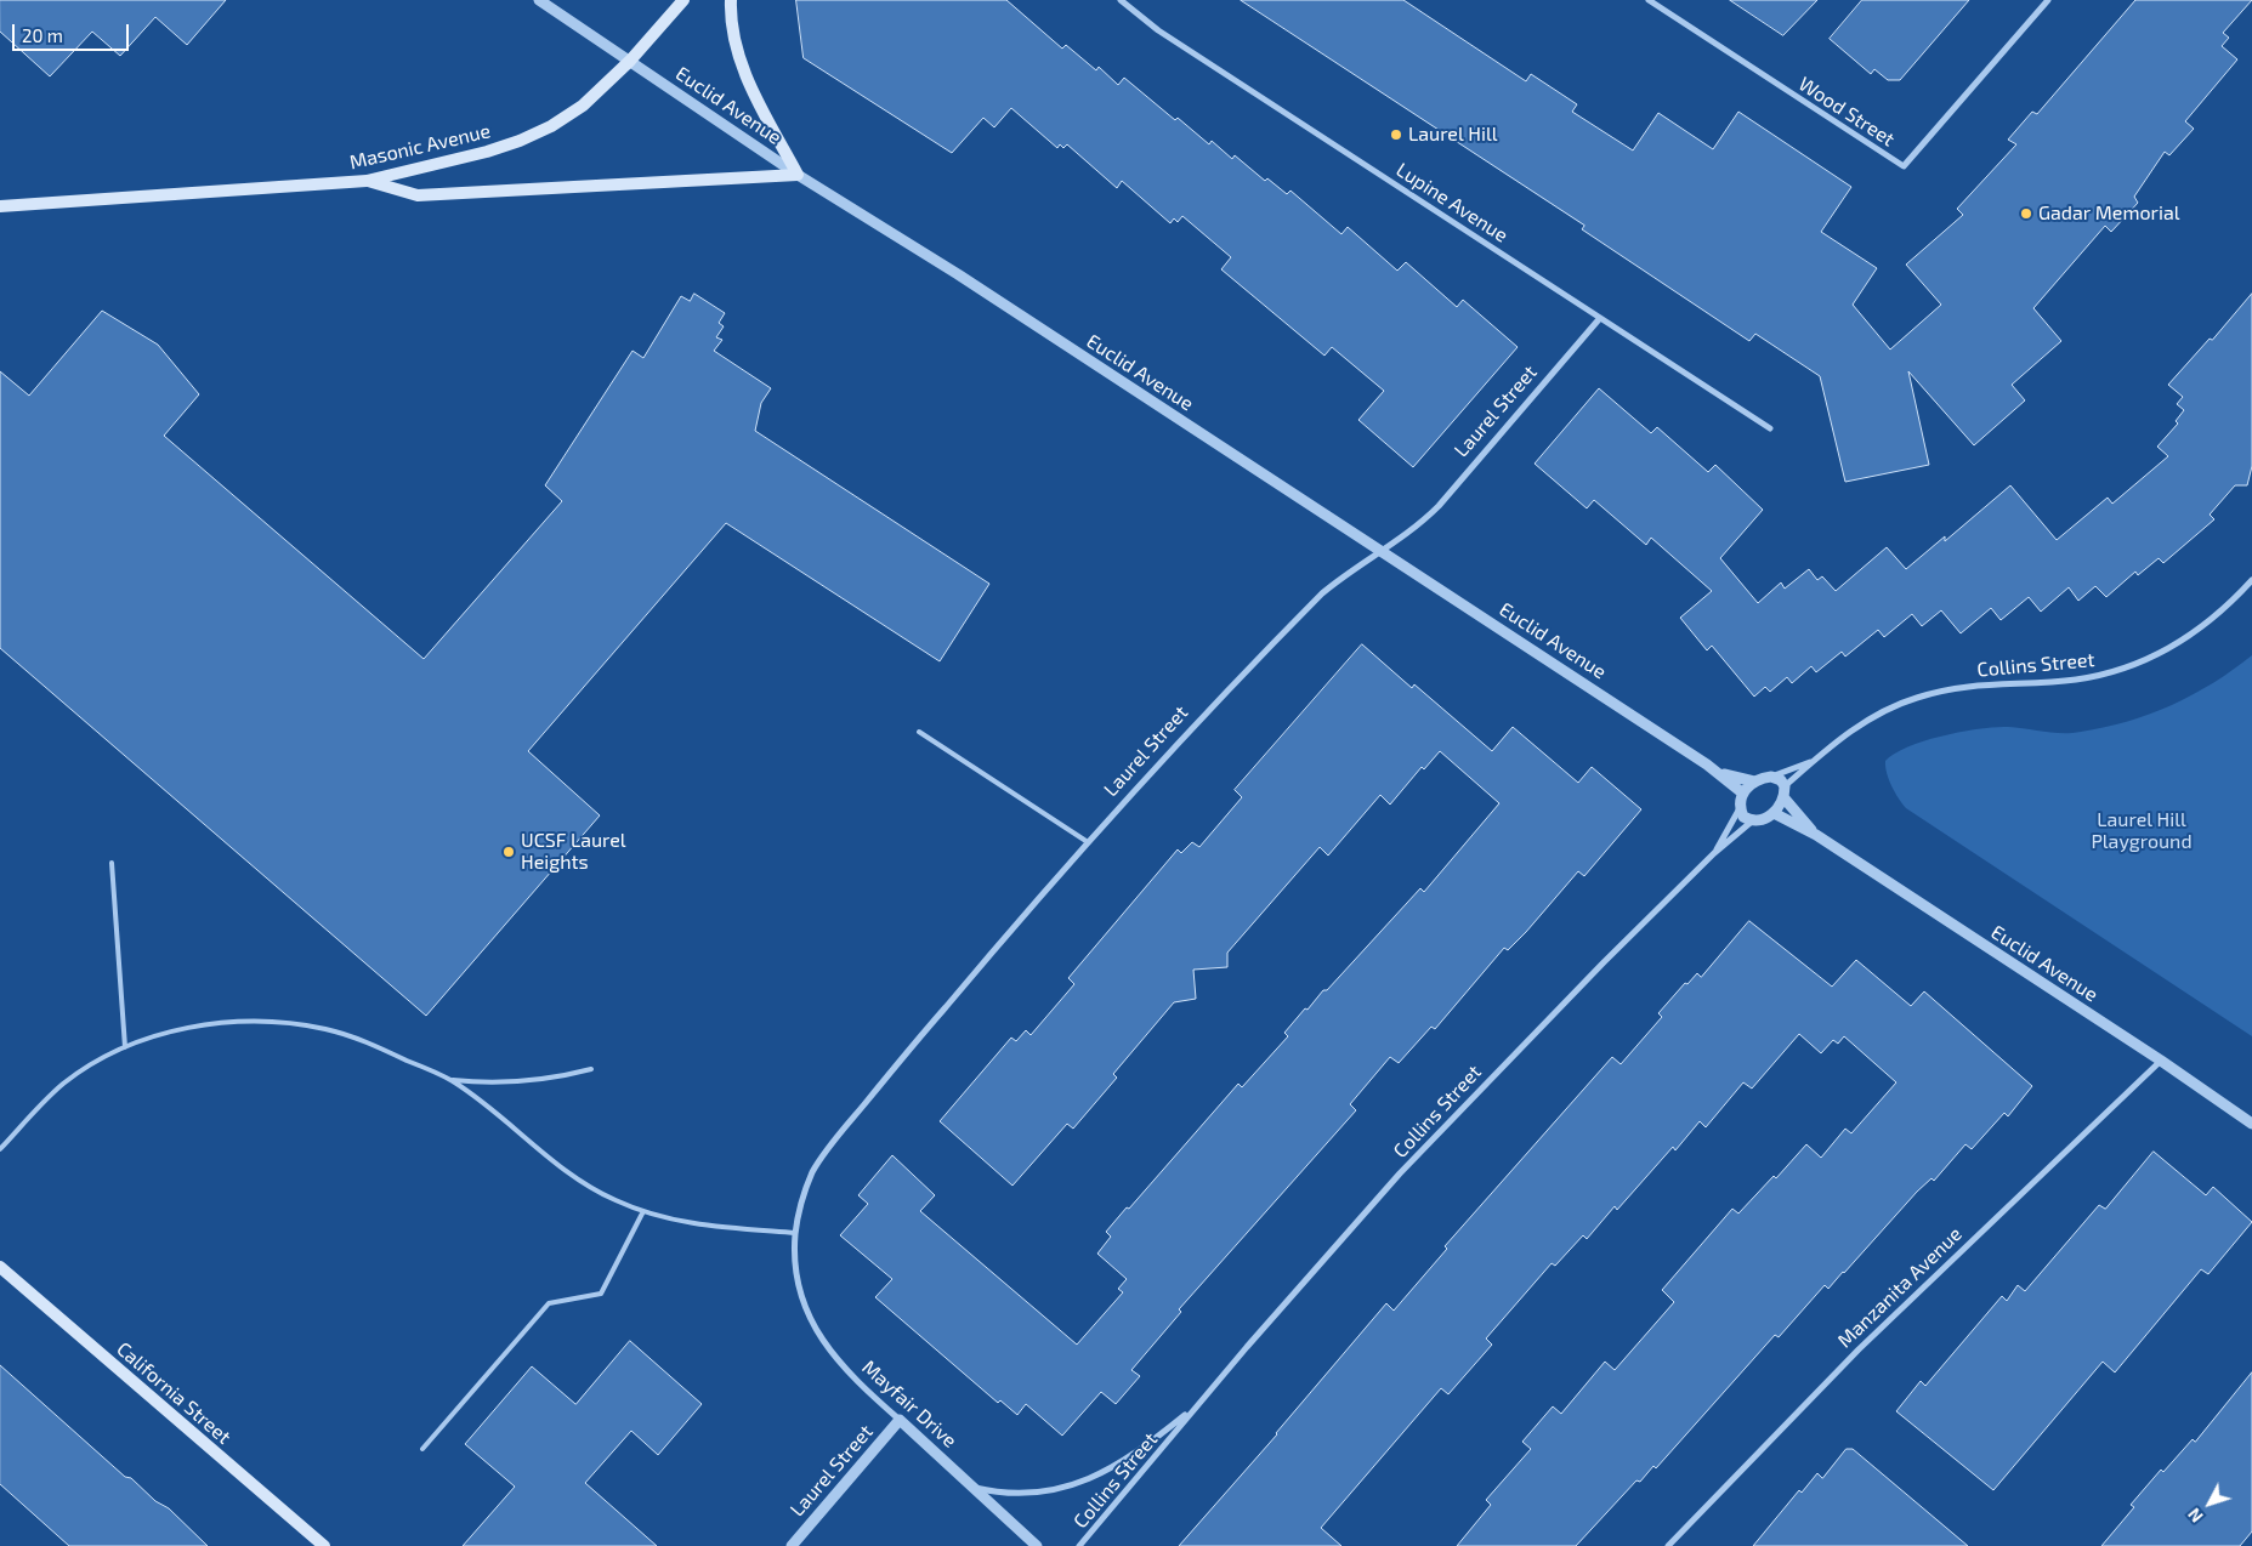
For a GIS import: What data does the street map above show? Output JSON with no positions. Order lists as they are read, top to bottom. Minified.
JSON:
{"streets":{"main road":["Masonic Avenue","California Street"],"street":["Euclid Avenue","Wood Street","Lupine Avenue","Laurel Street","Collins Street","Manzanita Avenue","Mayfair Drive"]},"crossings":[["Euclid Avenue","Masonic Avenue"],["Euclid Avenue","Laurel Street"],["Euclid Avenue","Collins Street"],["Euclid Avenue","Manzanita Avenue"],["Lupine Avenue","Laurel Street"],["Laurel Street","Mayfair Drive"],["Collins Street","Mayfair Drive"]],"parks":["Laurel Hill Playground"],"places":["Laurel Hill","Gadar Memorial","UCSF Laurel Heights"],"scale_bar":"20 m","north":"bottom left"}
